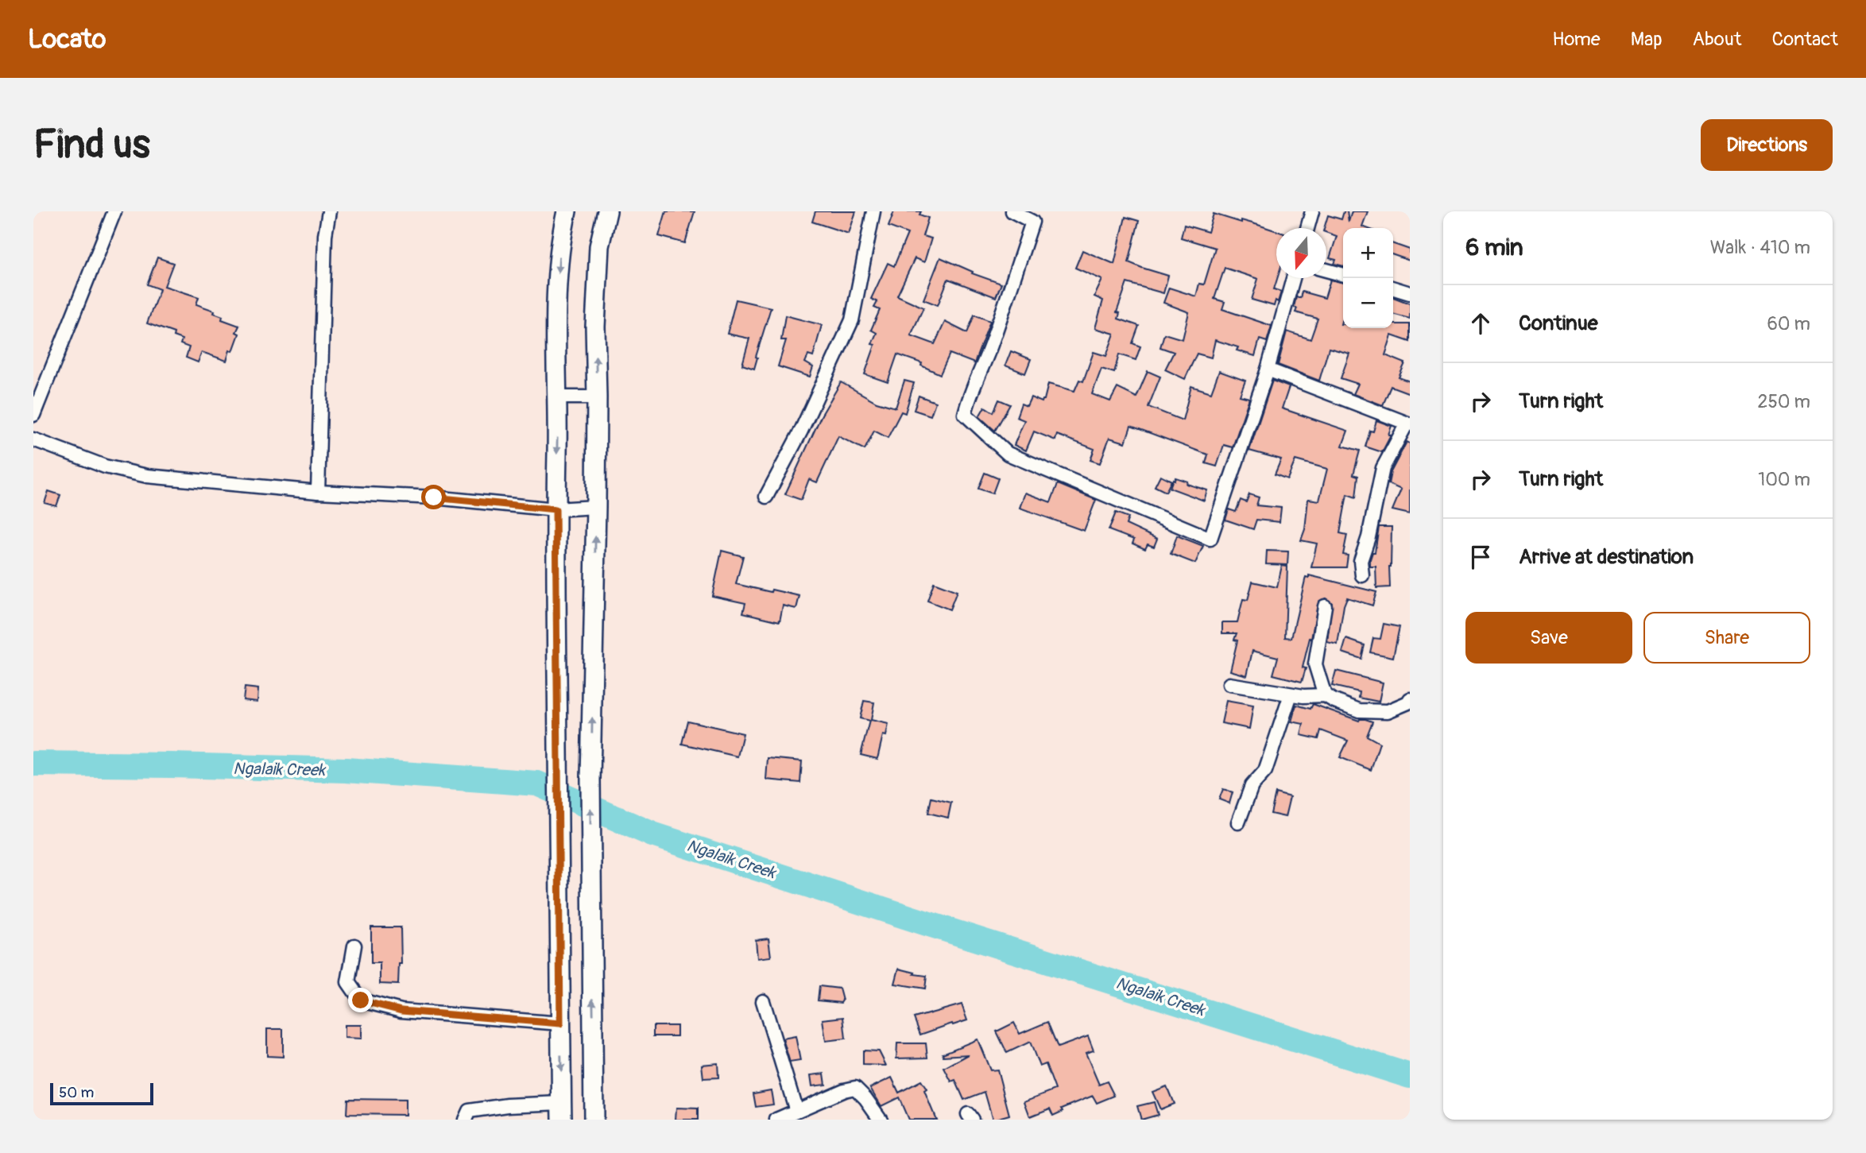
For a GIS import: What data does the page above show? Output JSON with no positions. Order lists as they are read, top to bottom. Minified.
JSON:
{"water":["Ngalaik Creek"],"scale_bar":"50 m","north":"bottom","page":{"header":"Locato","nav":["Home","Map","About","Contact"],"buttons":["Directions",["Save","Share"]],"title":"Find us","heading":["6 min","Walk · 410 m"],"map_buttons":["+","−"],"list":[["Continue","60 m"],["Turn right","250 m"],["Turn right","100 m"],"Arrive at destination"],"scale":"50 m"}}
